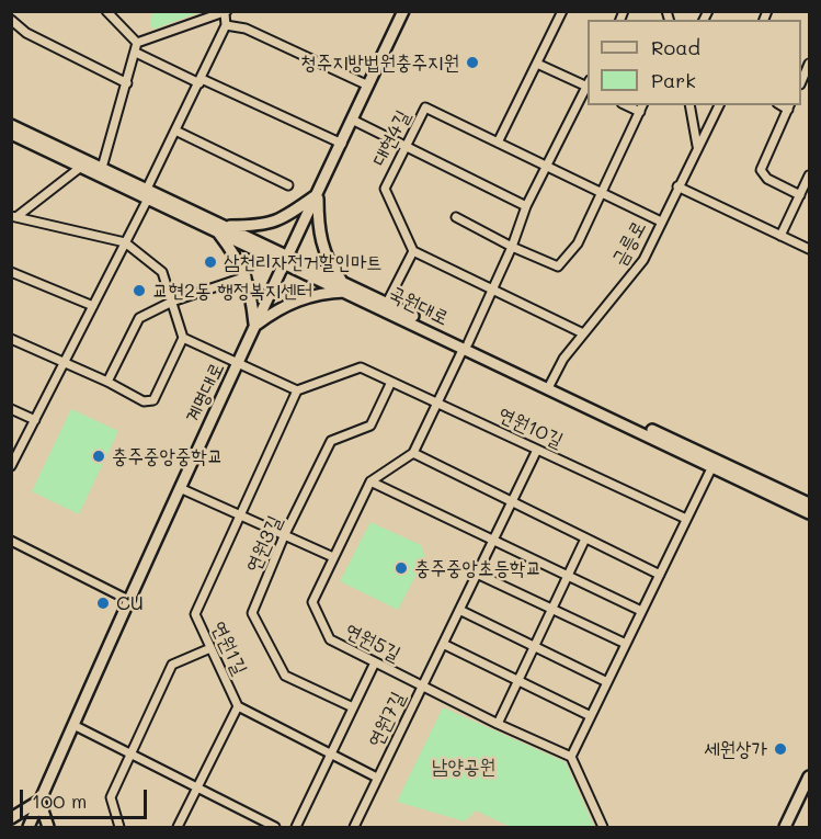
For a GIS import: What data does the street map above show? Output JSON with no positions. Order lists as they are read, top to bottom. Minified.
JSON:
{"streets":{"street":["대현4길","금릉로","국원대로","계명대로","연원10길","연원3길","연원5길","연원1길","연원7길"]},"crossings":[["대현4길","금릉로"],["금릉로","국원대로"],["국원대로","계명대로"],["연원10길","연원3길"],["연원10길","연원1길"],["연원10길","연원7길"],["연원5길","연원7길"],["연원1길","연원7길"]],"parks":["남양공원"],"places":["청주지방법원충주지원","삼천리자전거할인마트","교현2동 행정복지센터","충주중앙중학교","충주중앙초등학교","CU","세원상가"],"legend":["Road","Park"],"scale_bar":"100 m"}
